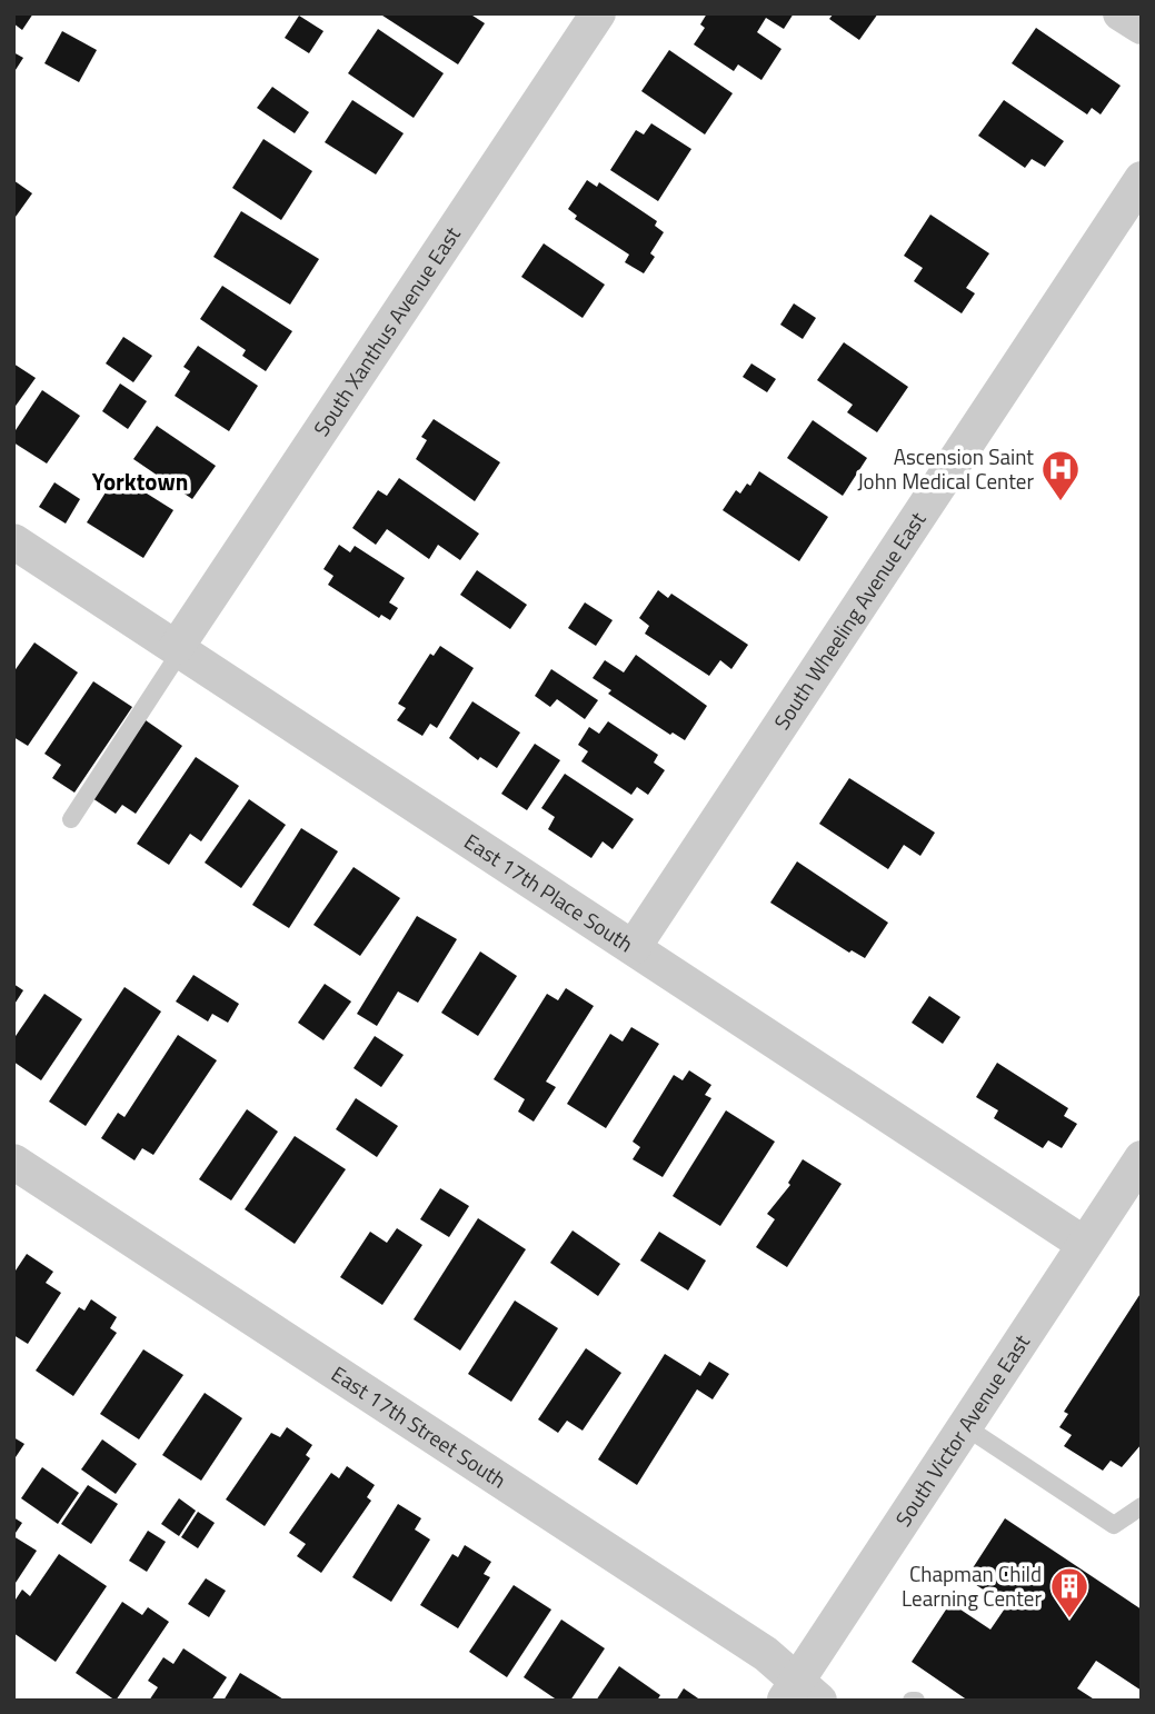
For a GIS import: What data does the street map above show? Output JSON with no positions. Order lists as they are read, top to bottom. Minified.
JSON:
{"streets":{"street":["South Xanthus Avenue East","South Wheeling Avenue East","East 17th Place South","East 17th Street South","South Victor Avenue East"]},"crossings":[["South Xanthus Avenue East","East 17th Place South"],["South Wheeling Avenue East","East 17th Place South"],["East 17th Place South","South Victor Avenue East"],["East 17th Street South","South Victor Avenue East"]],"districts":["Yorktown"],"places":{"hospital":["Ascension Saint John Medical Center"],"building":["Chapman Child Learning Center"]}}
